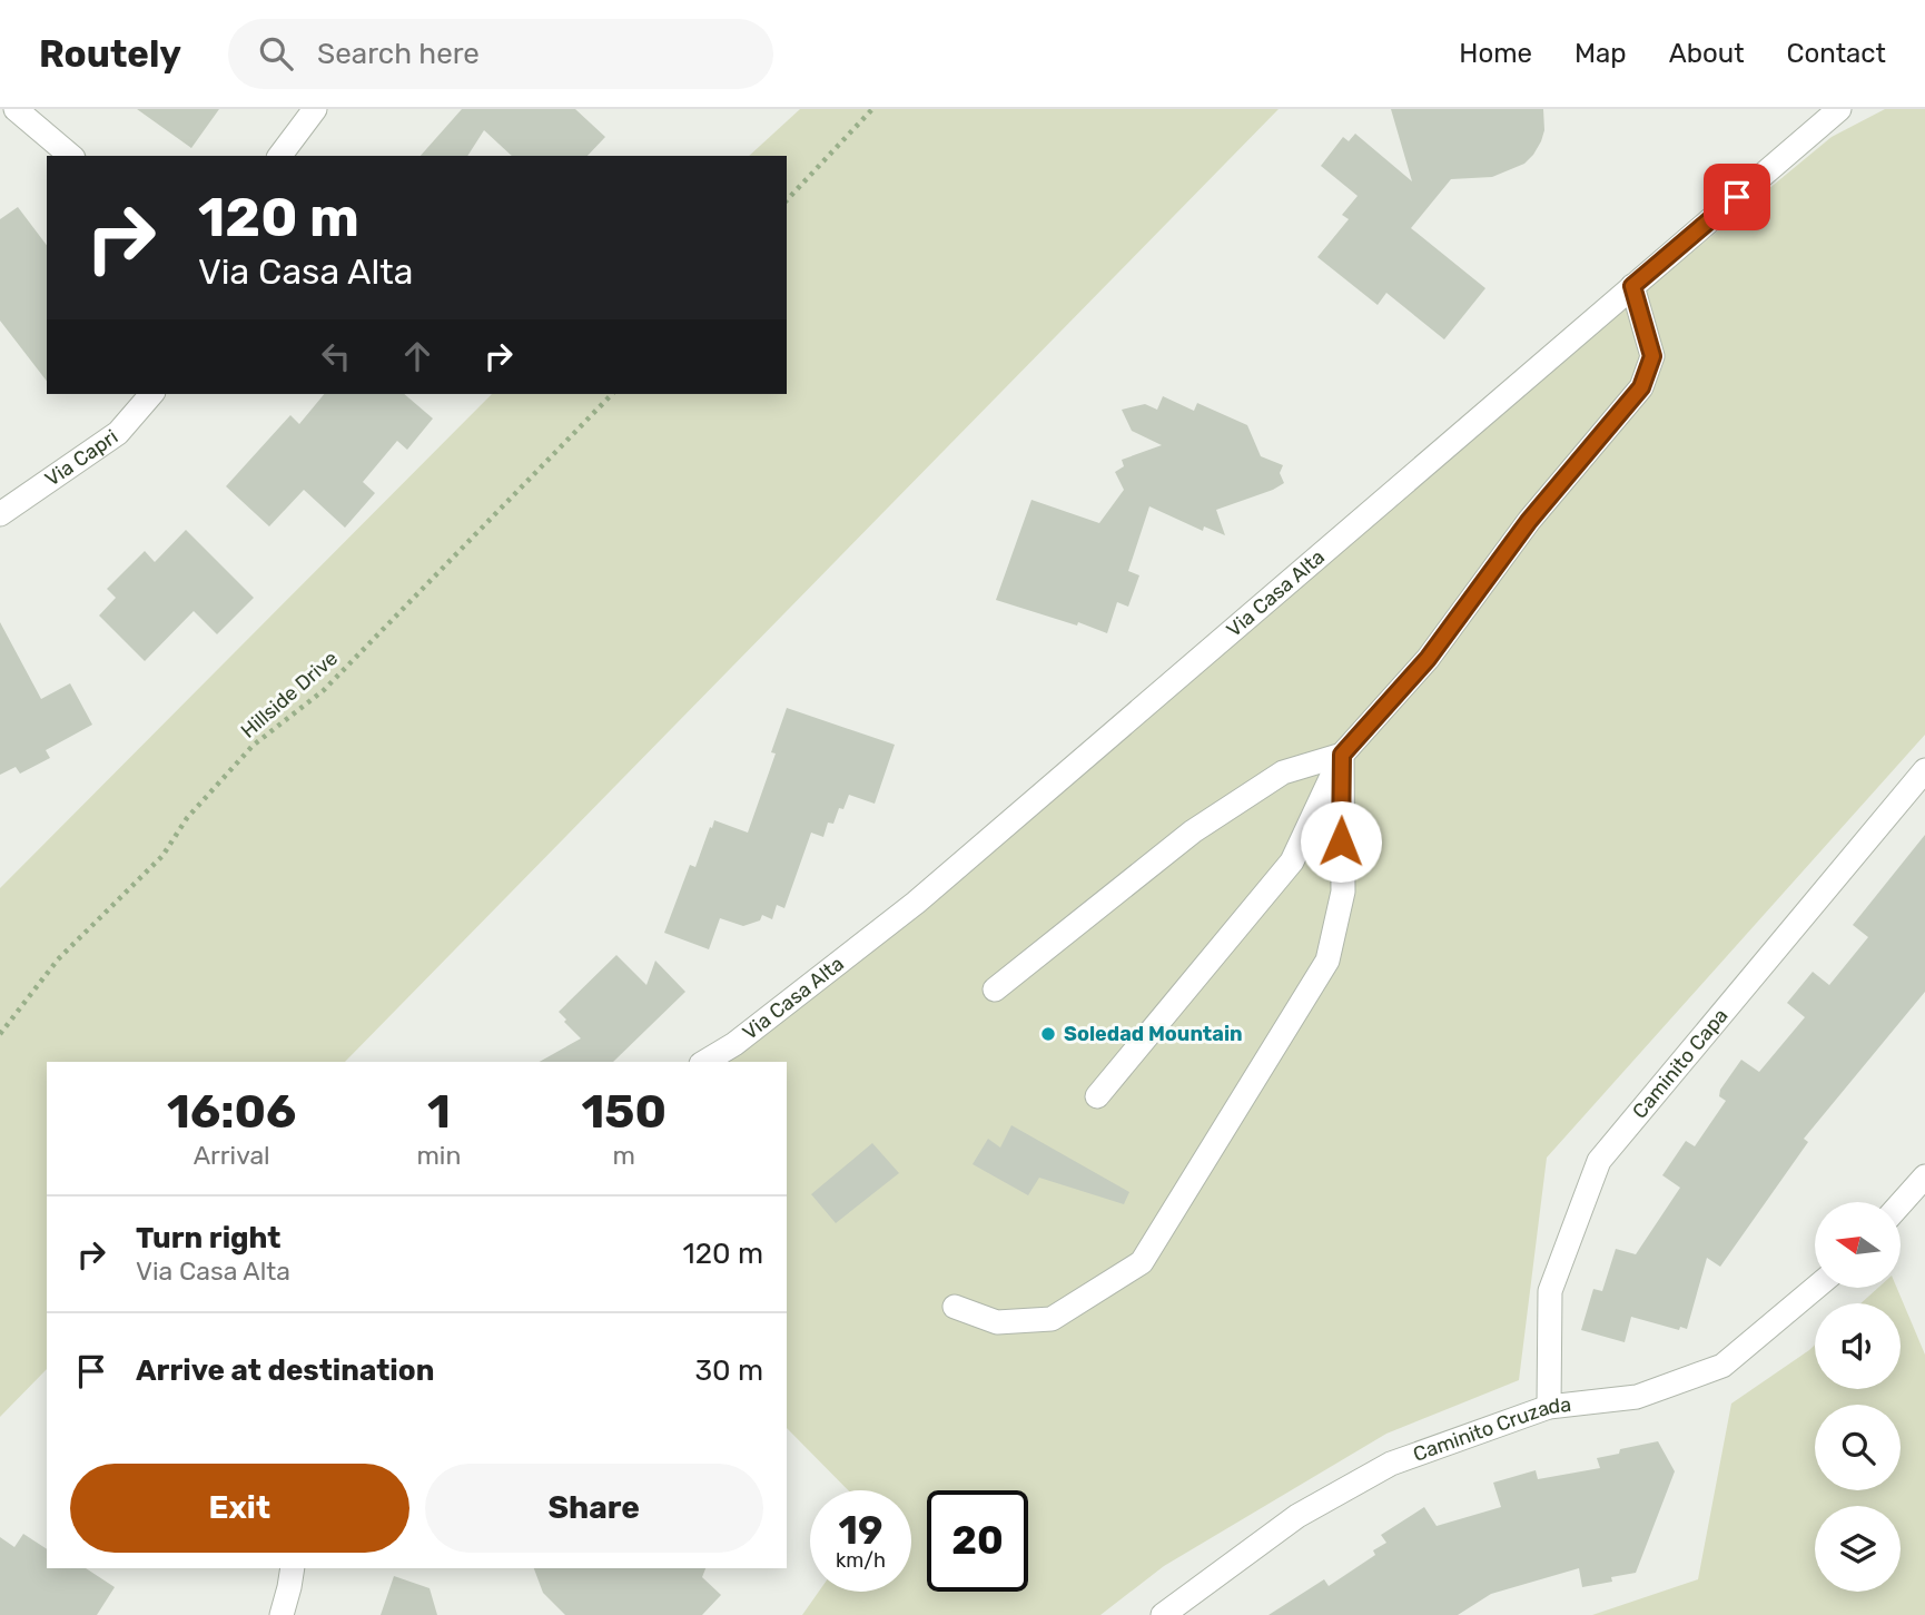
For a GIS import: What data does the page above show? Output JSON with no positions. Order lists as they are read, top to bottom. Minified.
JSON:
{"streets":{"street":["Via Capri","Via Casa Alta","Caminito Capa","Caminito Cruzada"],"path":["Hillside Drive"]},"crossings":[["Caminito Capa","Caminito Cruzada"]],"places":["Soledad Mountain"],"north":"left","page":{"header":"Routely","search":"Search here","nav":["Home","Map","About","Contact"],"turn":["120 m","Via Casa Alta"],"eta":["16:06","Arrival","1","min","150","m"],"list":[{"name":"Turn right","note":"Via Casa Alta","value":"120 m"},{"name":"Arrive at destination","value":"30 m"}],"buttons":["Exit","Share"],"speed":"19 km/h","limit":"20"}}
